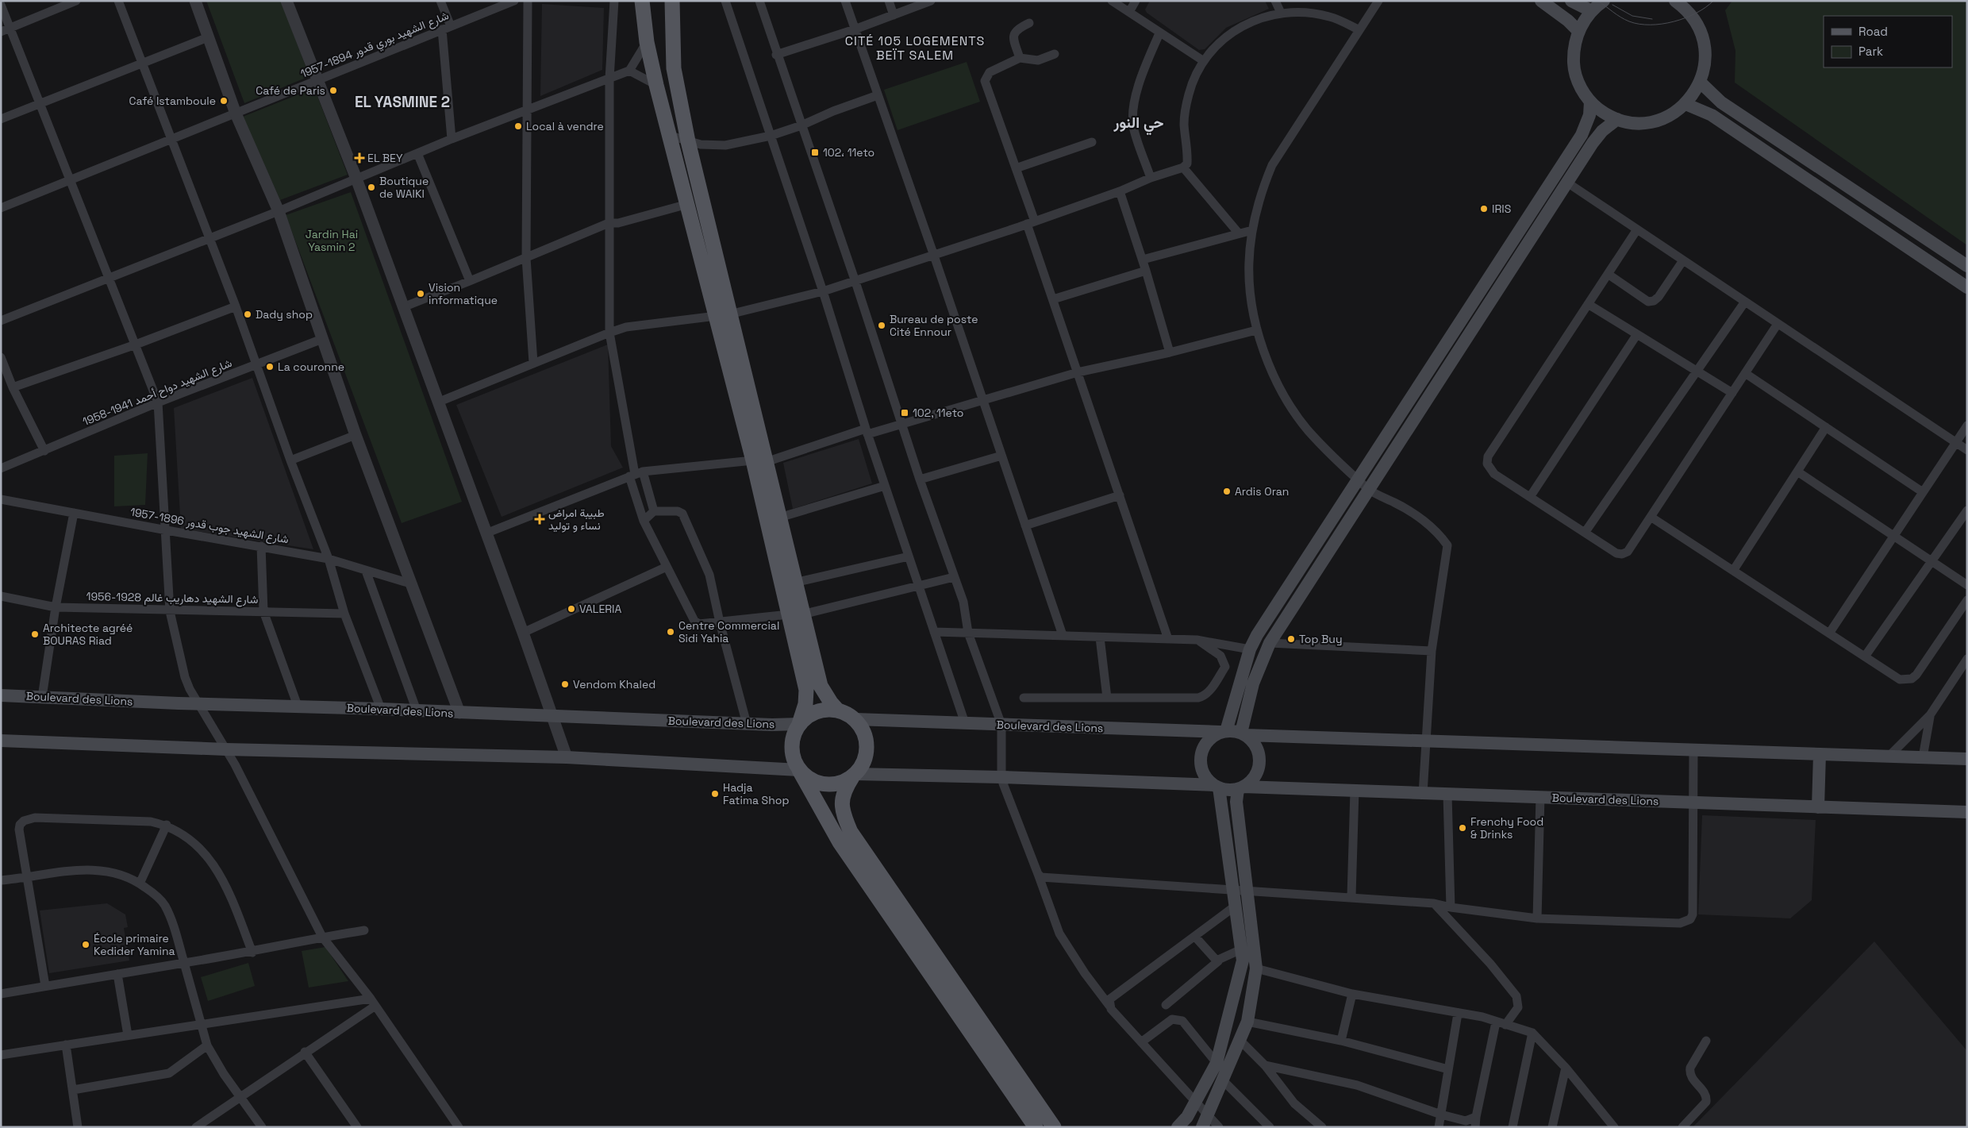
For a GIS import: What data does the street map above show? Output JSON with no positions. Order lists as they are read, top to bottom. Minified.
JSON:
{"streets":{"main road":["Boulevard des Lions"],"street":["شارع الشهيد بوري قدور 1894-1957","شارع الشهيد دواح أحمد 1941-1958","شارع الشهيد جوب قدور 1896-1957","شارع الشهيد دهاريب غالم 1928-1956"]},"districts":["CITÉ 105 LOGEMENTS BEÏT SALEM","EL YASMINE 2","حي النور"],"parks":["Jardin Hai Yasmin 2"],"places":{"other":["Café de Paris","Café Istamboule","Local à vendre","Boutique de WAIKI","IRIS","Vision informatique","Dady shop","Bureau de poste Cité Ennour","La couronne","Ardis Oran","VALERIA","Centre Commercial Sidi Yahia","Architecte agréé BOURAS Riad","Top Buy","Vendom Khaled","Hadja Fatima Shop","Frenchy Food & Drinks","École primaire Kedider Yamina"],"transit":["102، 11eto","102, 11eto"],"health":["EL BEY","طبيبة امراض نساء و توليد"]},"legend":["Road","Park"]}
